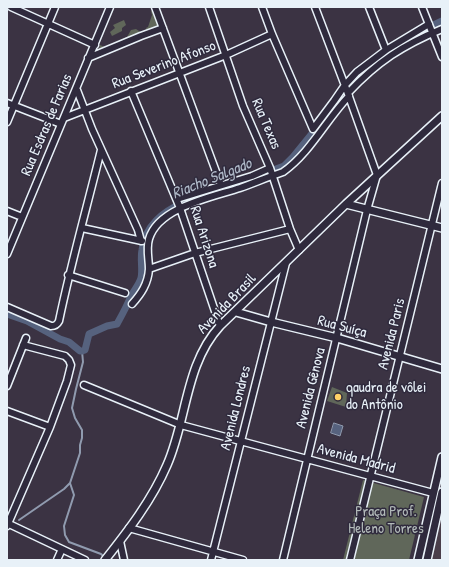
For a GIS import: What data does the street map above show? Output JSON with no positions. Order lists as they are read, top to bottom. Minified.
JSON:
{"streets":{"street":["Rua Severino Afonso","Rua Texas","Rua Esdras de Farias","Rua Arizona","Avenida Brasil","Rua Suíça","Avenida Paris","Avenida Gênova","Avenida Londres","Avenida Madrid"]},"crossings":[["Rua Severino Afonso","Rua Texas"],["Rua Severino Afonso","Rua Esdras de Farias"],["Rua Severino Afonso","Rua Arizona"],["Rua Texas","Avenida Brasil"],["Rua Arizona","Avenida Brasil"],["Avenida Brasil","Rua Suíça"],["Avenida Brasil","Avenida Gênova"],["Avenida Brasil","Avenida Londres"],["Avenida Brasil","Avenida Madrid"],["Rua Suíça","Avenida Paris"],["Rua Suíça","Avenida Gênova"],["Rua Suíça","Avenida Londres"],["Avenida Paris","Avenida Madrid"],["Avenida Gênova","Avenida Madrid"],["Avenida Londres","Avenida Madrid"]],"water":["Riacho Salgado"],"parks":["Praça Prof. Heleno Torres"],"places":["qaudra de vôlei do Antônio"]}
